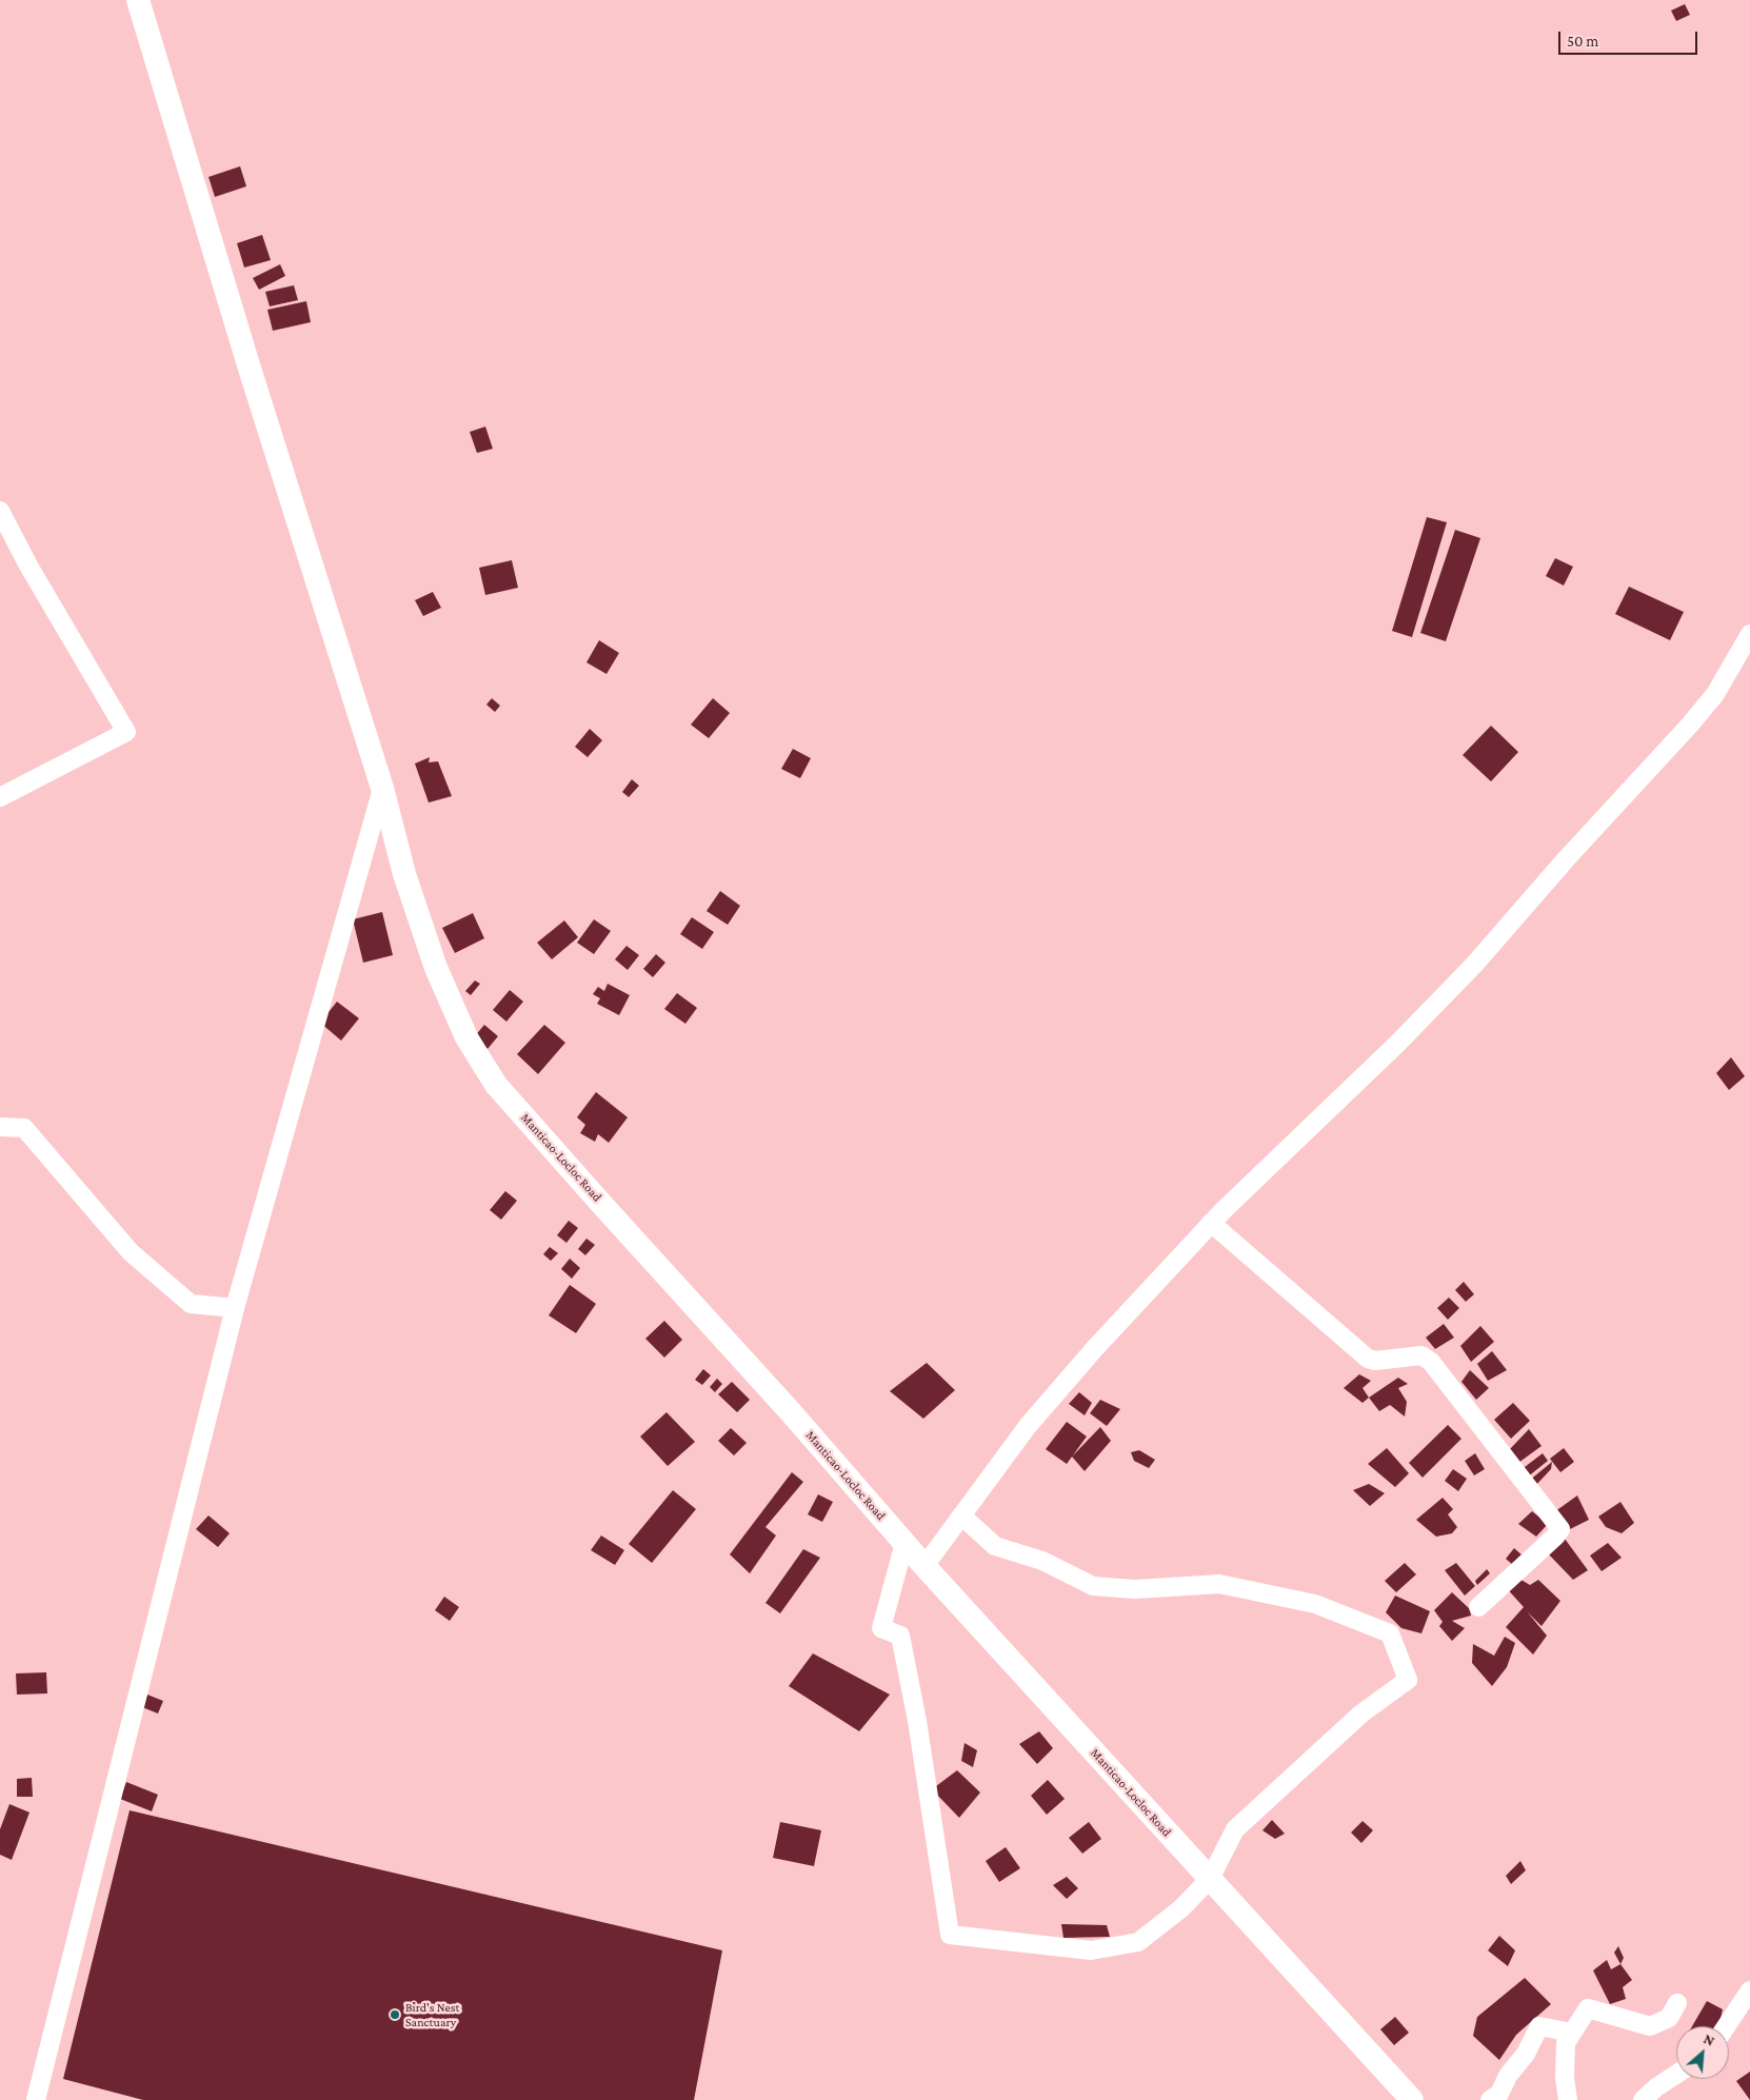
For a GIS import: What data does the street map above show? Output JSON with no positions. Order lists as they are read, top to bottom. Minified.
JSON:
{"streets":{"street":["Manticao-Locloc Road"]},"places":["Bird's Nest Sanctuary"],"scale_bar":"50 m","north":"top right"}
